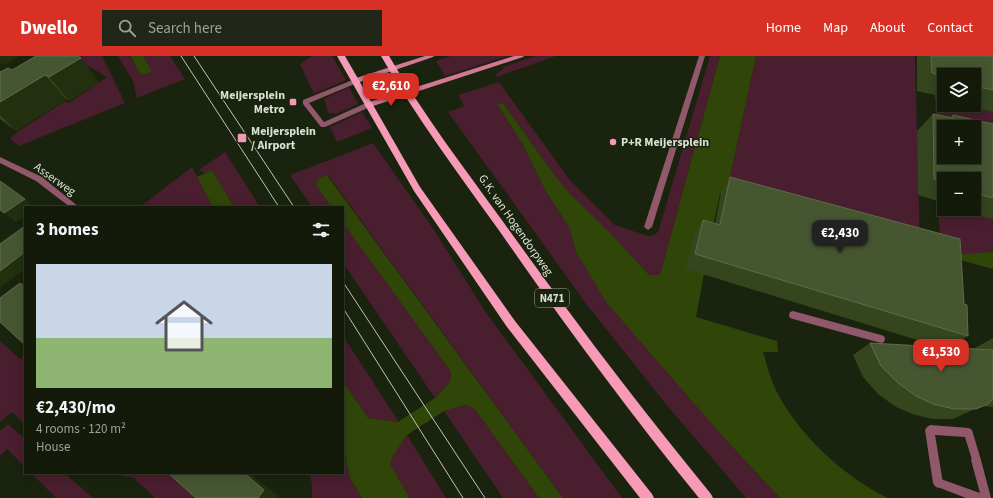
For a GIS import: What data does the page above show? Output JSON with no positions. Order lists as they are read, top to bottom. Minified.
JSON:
{"streets":{"main road":["G.K. van Hogendorpweg","N471"],"street":["Asserweg"]},"places":{"transit":["Meijersplein Metro","Meijersplein / Airport"],"other":["P+R Meijersplein"]},"page":{"header":"Dwello","search":"Search here","nav":["Home","Map","About","Contact"],"map_buttons":["+","−"],"price":["€2,610","€2,430","€1,530"],"heading":"3 homes","list":[{"name":"€2,430/mo","note":"4 rooms · 120 m² · House"}]}}
